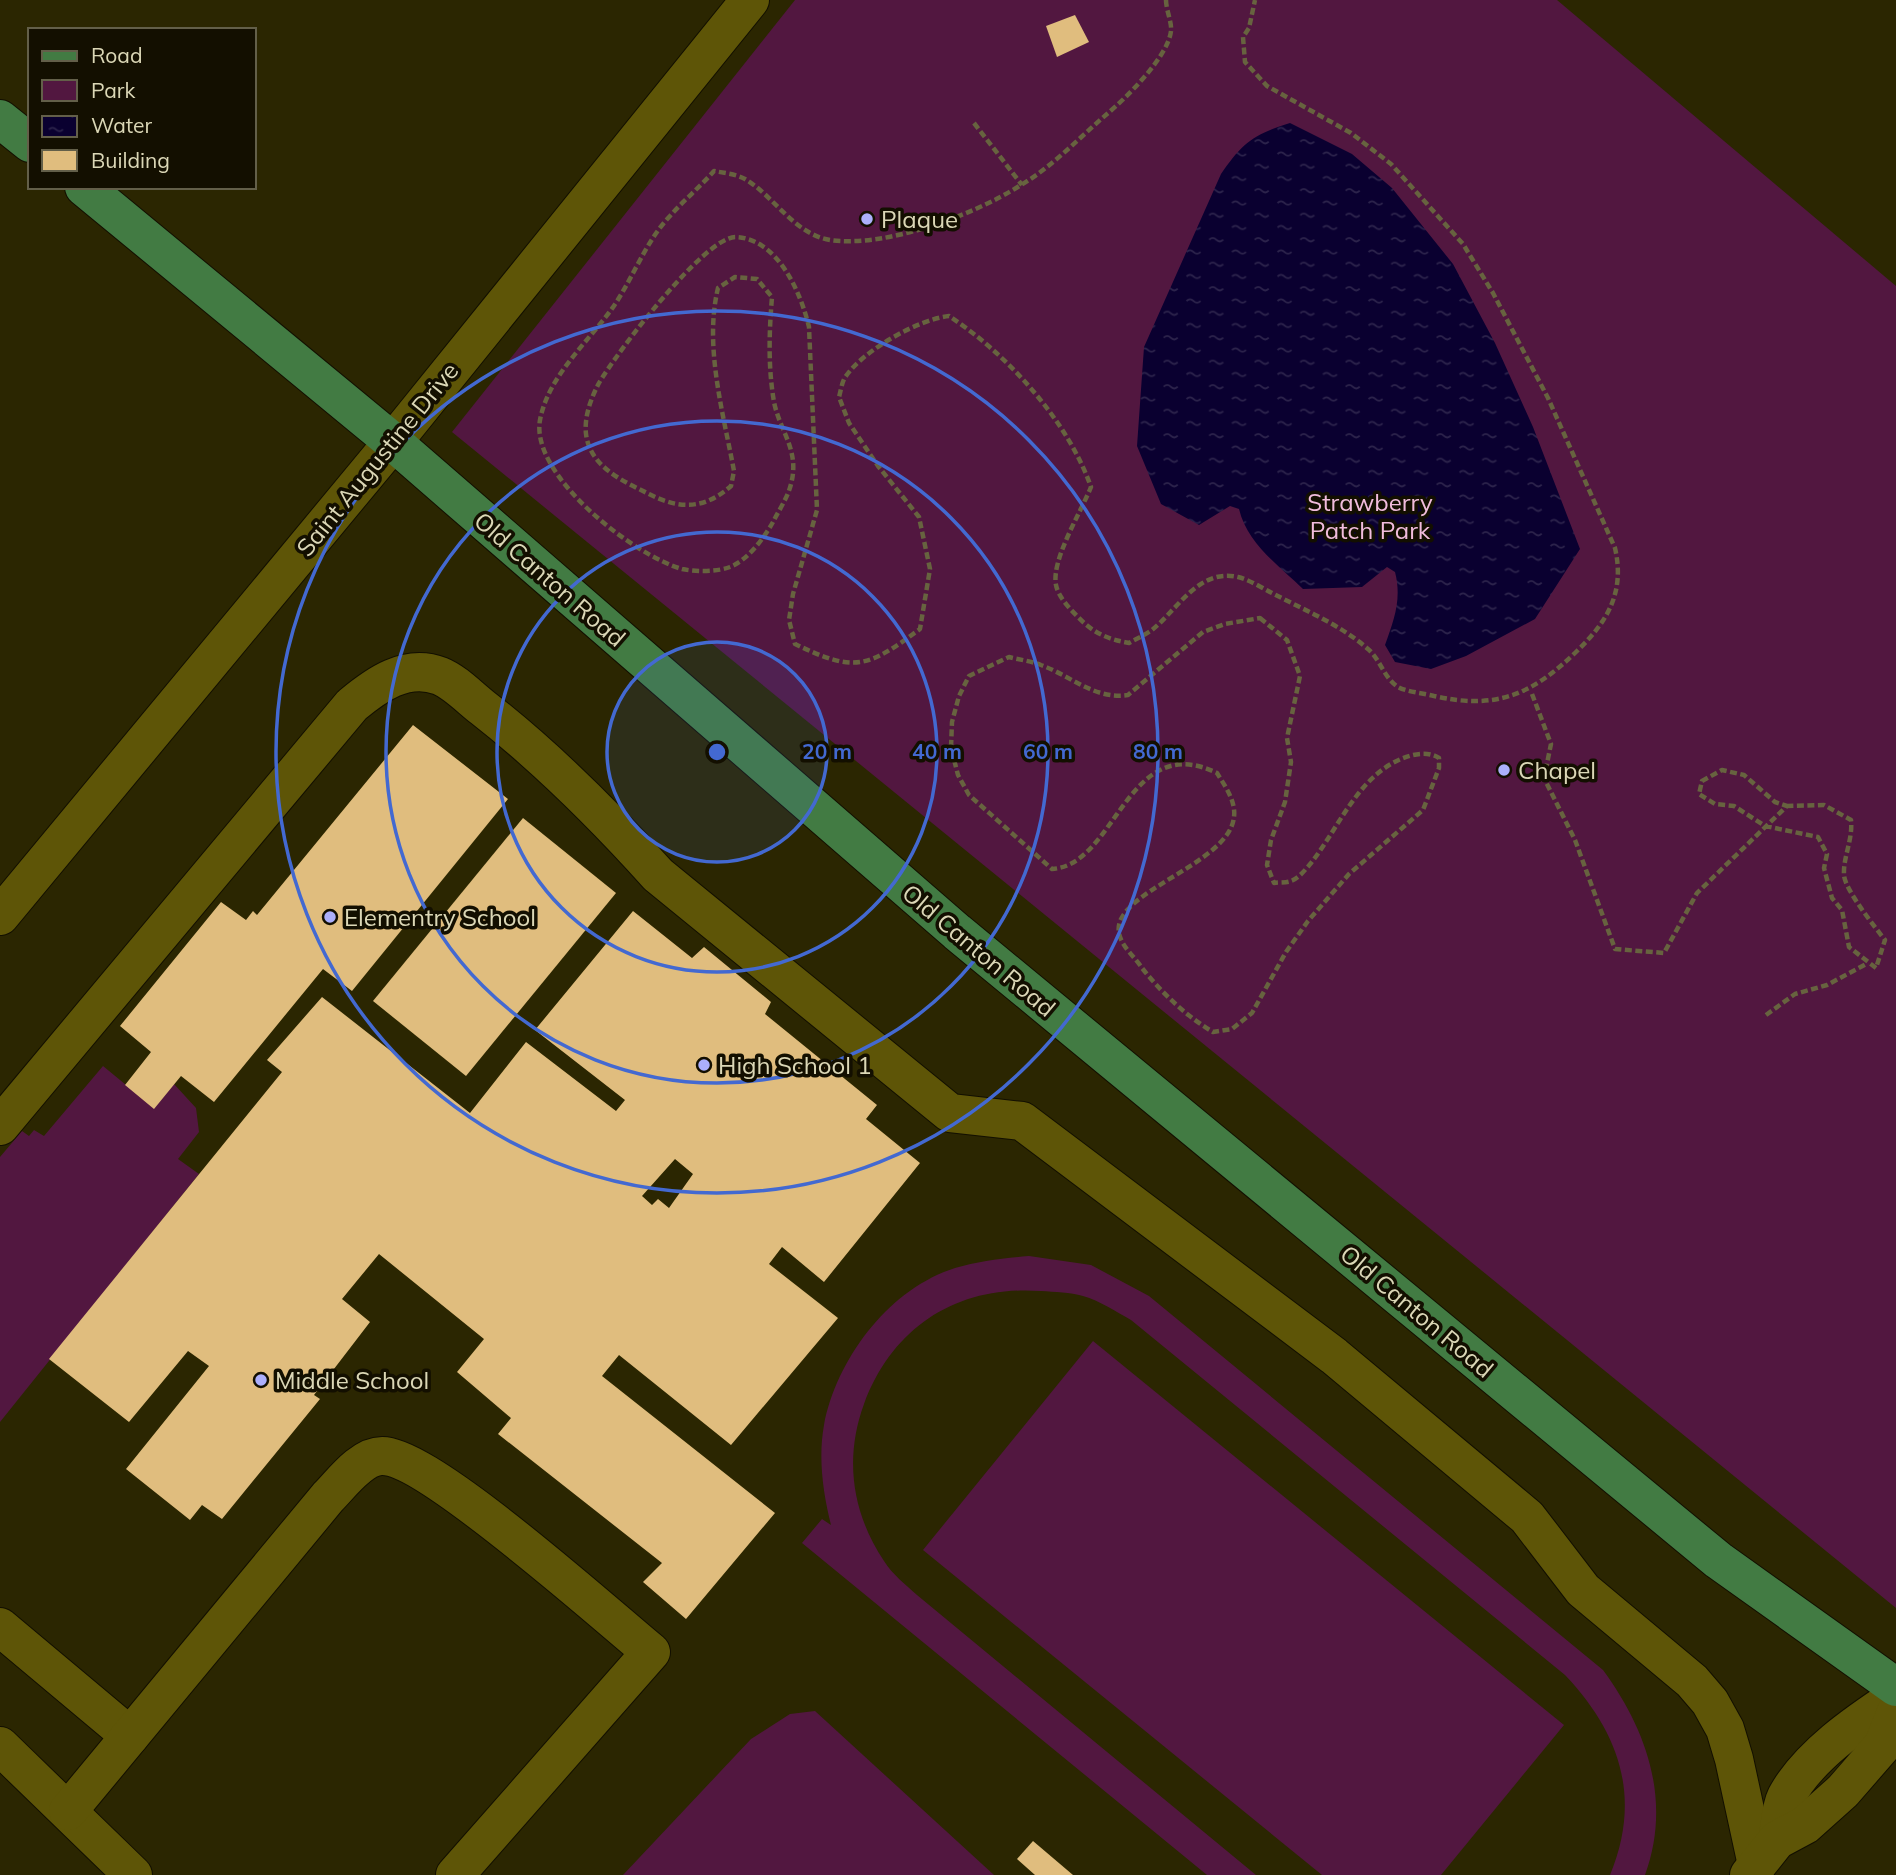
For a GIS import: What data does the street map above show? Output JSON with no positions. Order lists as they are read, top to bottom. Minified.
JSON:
{"streets":{"main road":["Old Canton Road"],"street":["Saint Augustine Drive"]},"crossings":[["Saint Augustine Drive","Old Canton Road"]],"parks":["Strawberry Patch Park"],"places":["Plaque","Chapel","Elementry School","High School 1","Middle School"],"legend":["Road","Park","Water","Building"],"rings":["20 m","40 m","60 m","80 m"]}
